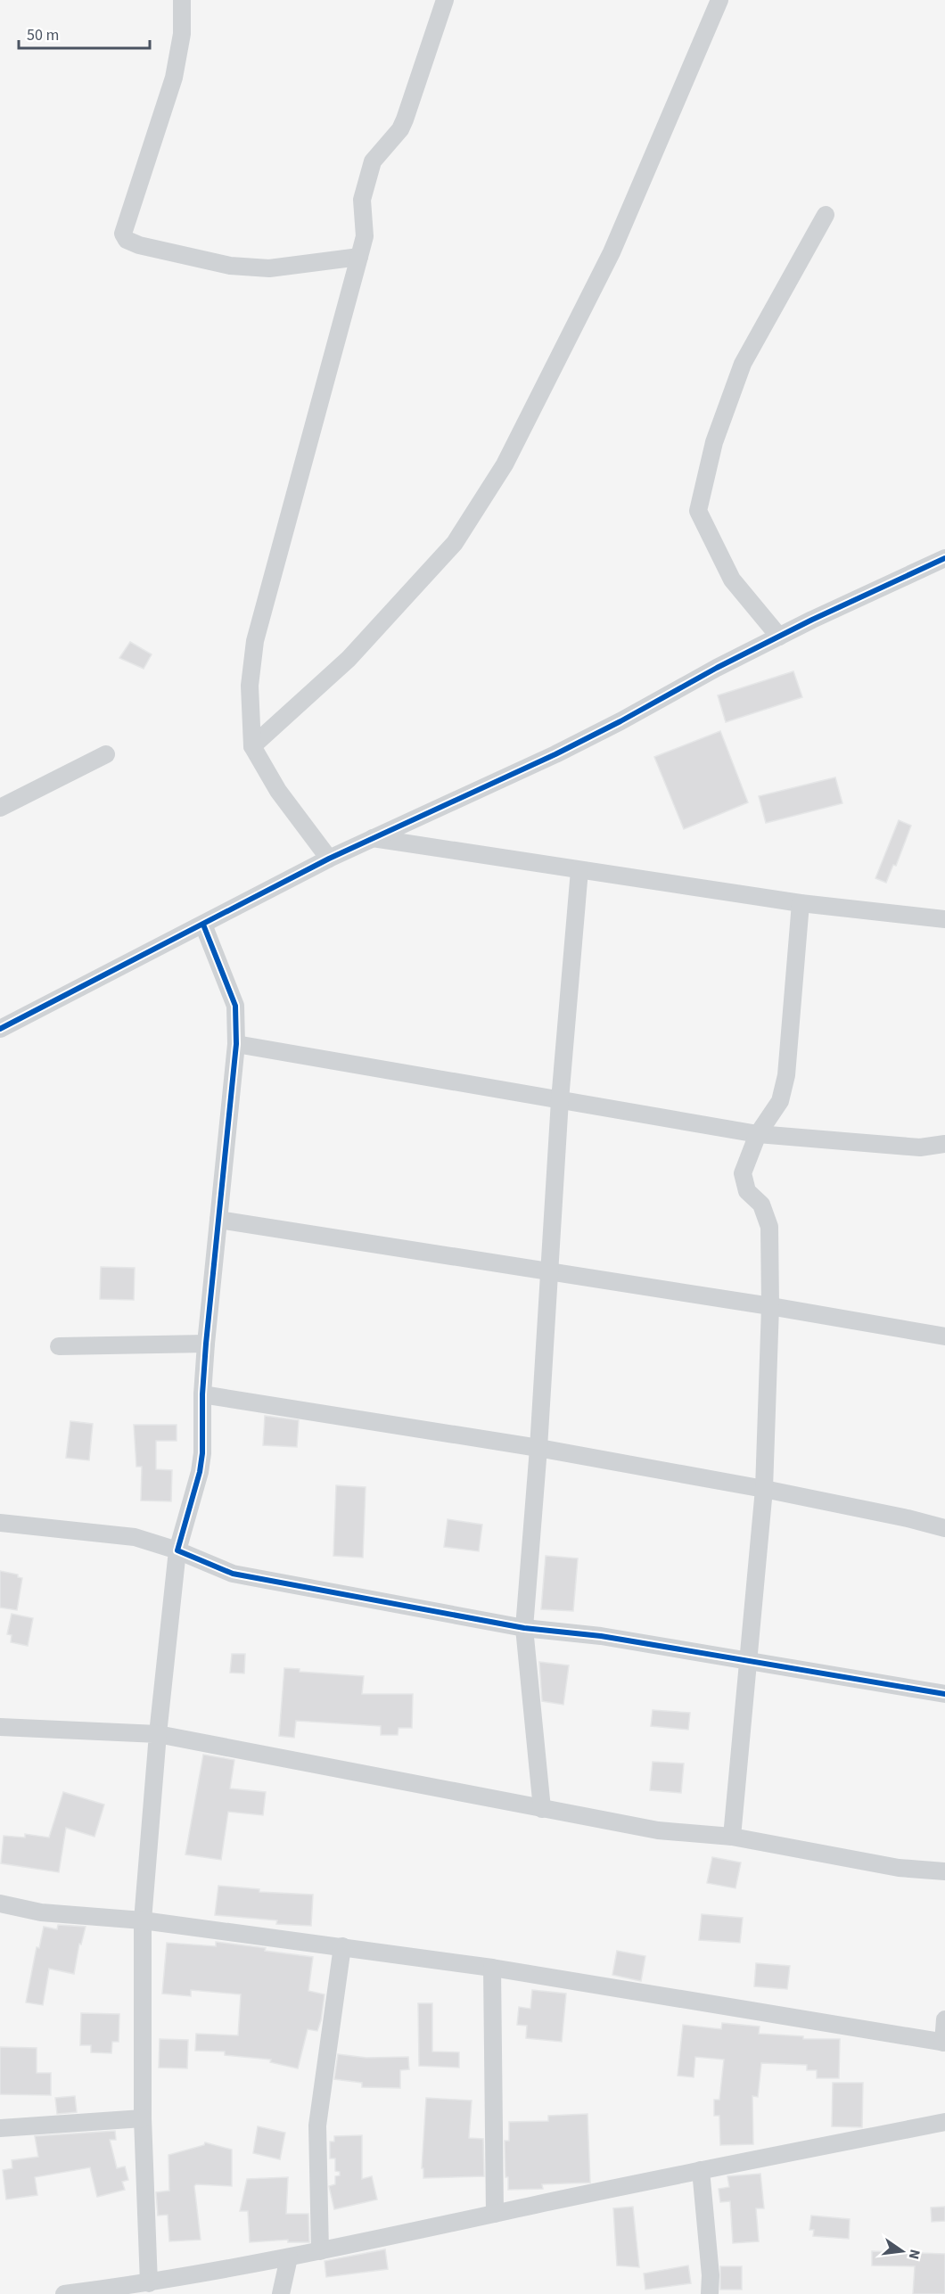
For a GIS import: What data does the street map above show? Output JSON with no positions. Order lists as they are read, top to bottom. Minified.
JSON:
{"scale_bar":"50 m","north":"right"}
